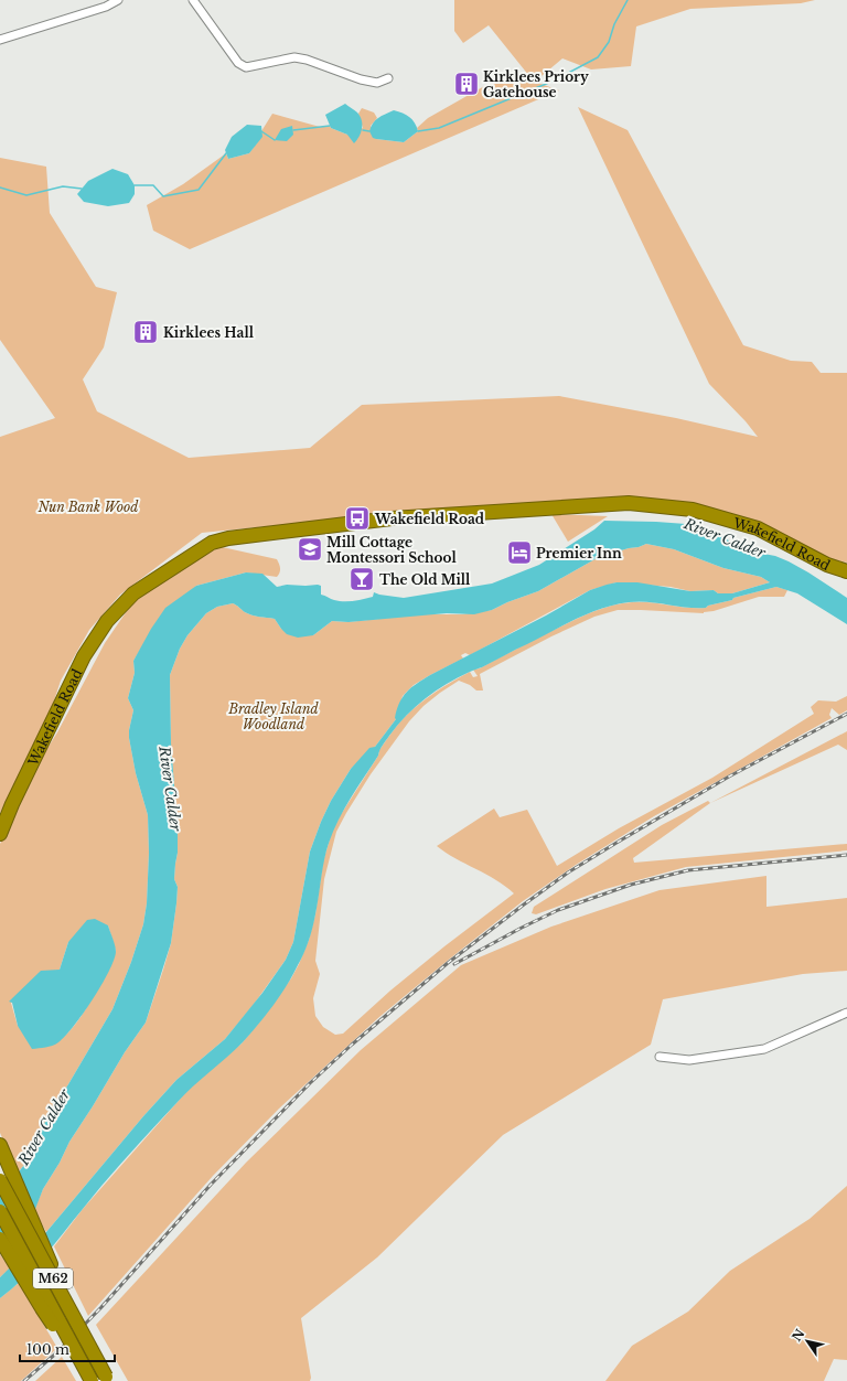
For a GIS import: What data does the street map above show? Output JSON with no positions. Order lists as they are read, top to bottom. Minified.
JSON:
{"streets":{"highway":["Wakefield Road","M62"]},"water":["River Calder"],"parks":["Nun Bank Wood","Bradley Island Woodland"],"places":{"building":["Kirklees Priory Gatehouse","Kirklees Hall"],"bus stop":["Wakefield Road"],"school or university":["Mill Cottage Montessori School"],"hotel":["Premier Inn"],"bar":["The Old Mill"]},"scale_bar":"100 m","north":"top left"}
